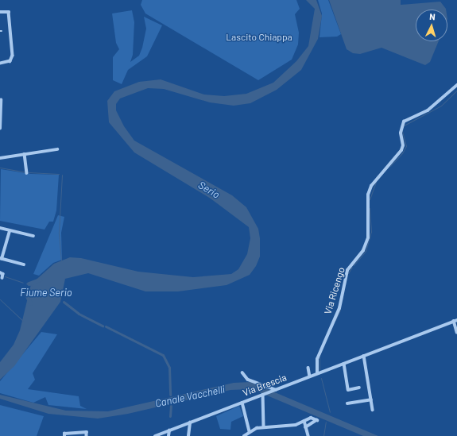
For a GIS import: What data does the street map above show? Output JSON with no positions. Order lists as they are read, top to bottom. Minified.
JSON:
{"streets":{"street":["Via Ricengo","Via Brescia"]},"crossings":[["Via Ricengo","Via Brescia"]],"water":["Serio","Fiume Serio","Canale Vacchelli"],"parks":["Lascito Chiappa"],"north":"top"}
